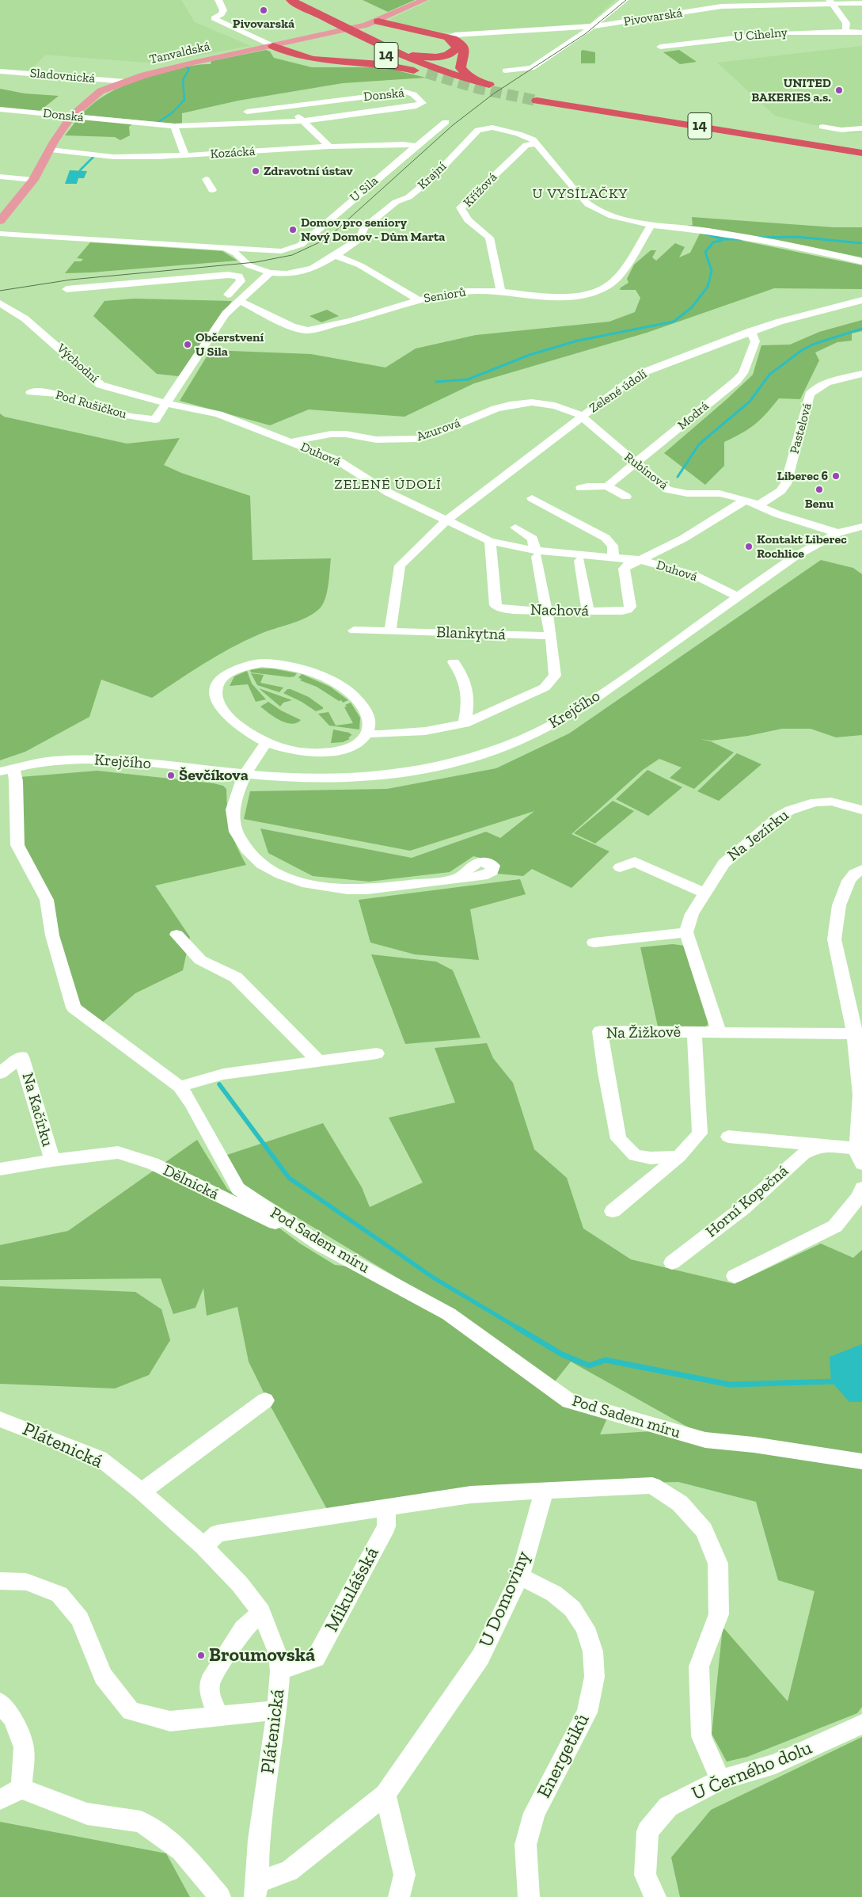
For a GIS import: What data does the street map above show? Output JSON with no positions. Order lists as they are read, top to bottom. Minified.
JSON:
{"streets":{"highway":["14"],"main road":["Tanvaldská"],"street":["Pivovarská","U Cihelny","Sladovnická","Donská","Kozácká","Krajní","U Sila","Křížová","Seniorů","Východní","Zelené údolí","Pod Rušičkou","Modrá","Pastelová","Azurová","Duhová","Rubínová","Nachová","Blankytná","Krejčího","Na Jezírku","Na Žižkově","Na Kačírku","Dělnická","Horní Kopečná","Pod Sadem míru","Plátenická","Mikulášská","U Domoviny","Energetiků","U Černého dolu"]},"crossings":[["Pivovarská","14"],["Tanvaldská","Sladovnická"],["Tanvaldská","Donská"],["Tanvaldská","Kozácká"],["Kozácká","U Sila"],["Krajní","Křížová"],["Krajní","Seniorů"],["Křížová","Seniorů"],["Východní","Pod Rušičkou"],["Východní","Duhová"],["Zelené údolí","Modrá"],["Zelené údolí","Azurová"],["Zelené údolí","Duhová"],["Zelené údolí","Rubínová"],["Pod Rušičkou","Duhová"],["Modrá","Rubínová"],["Pastelová","Rubínová"],["Azurová","Duhová"],["Azurová","Rubínová"],["Duhová","Nachová"],["Duhová","Krejčího"],["Rubínová","Krejčího"],["Krejčího","Pod Sadem míru"],["Na Kačírku","Dělnická"],["Dělnická","Pod Sadem míru"],["Plátenická","Mikulášská"],["Plátenická","U Domoviny"],["U Domoviny","Energetiků"]],"districts":["U VYSÍLAČKY","ZELENÉ ÚDOLÍ"],"places":["Pivovarská","UNITED BAKERIES a.s.","Zdravotní ústav","Domov pro seniory Nový Domov - Dům Marta","Občerstvení U Sila","Liberec 6","Benu","Kontakt Liberec Rochlice","Ševčíkova","Broumovská"]}
